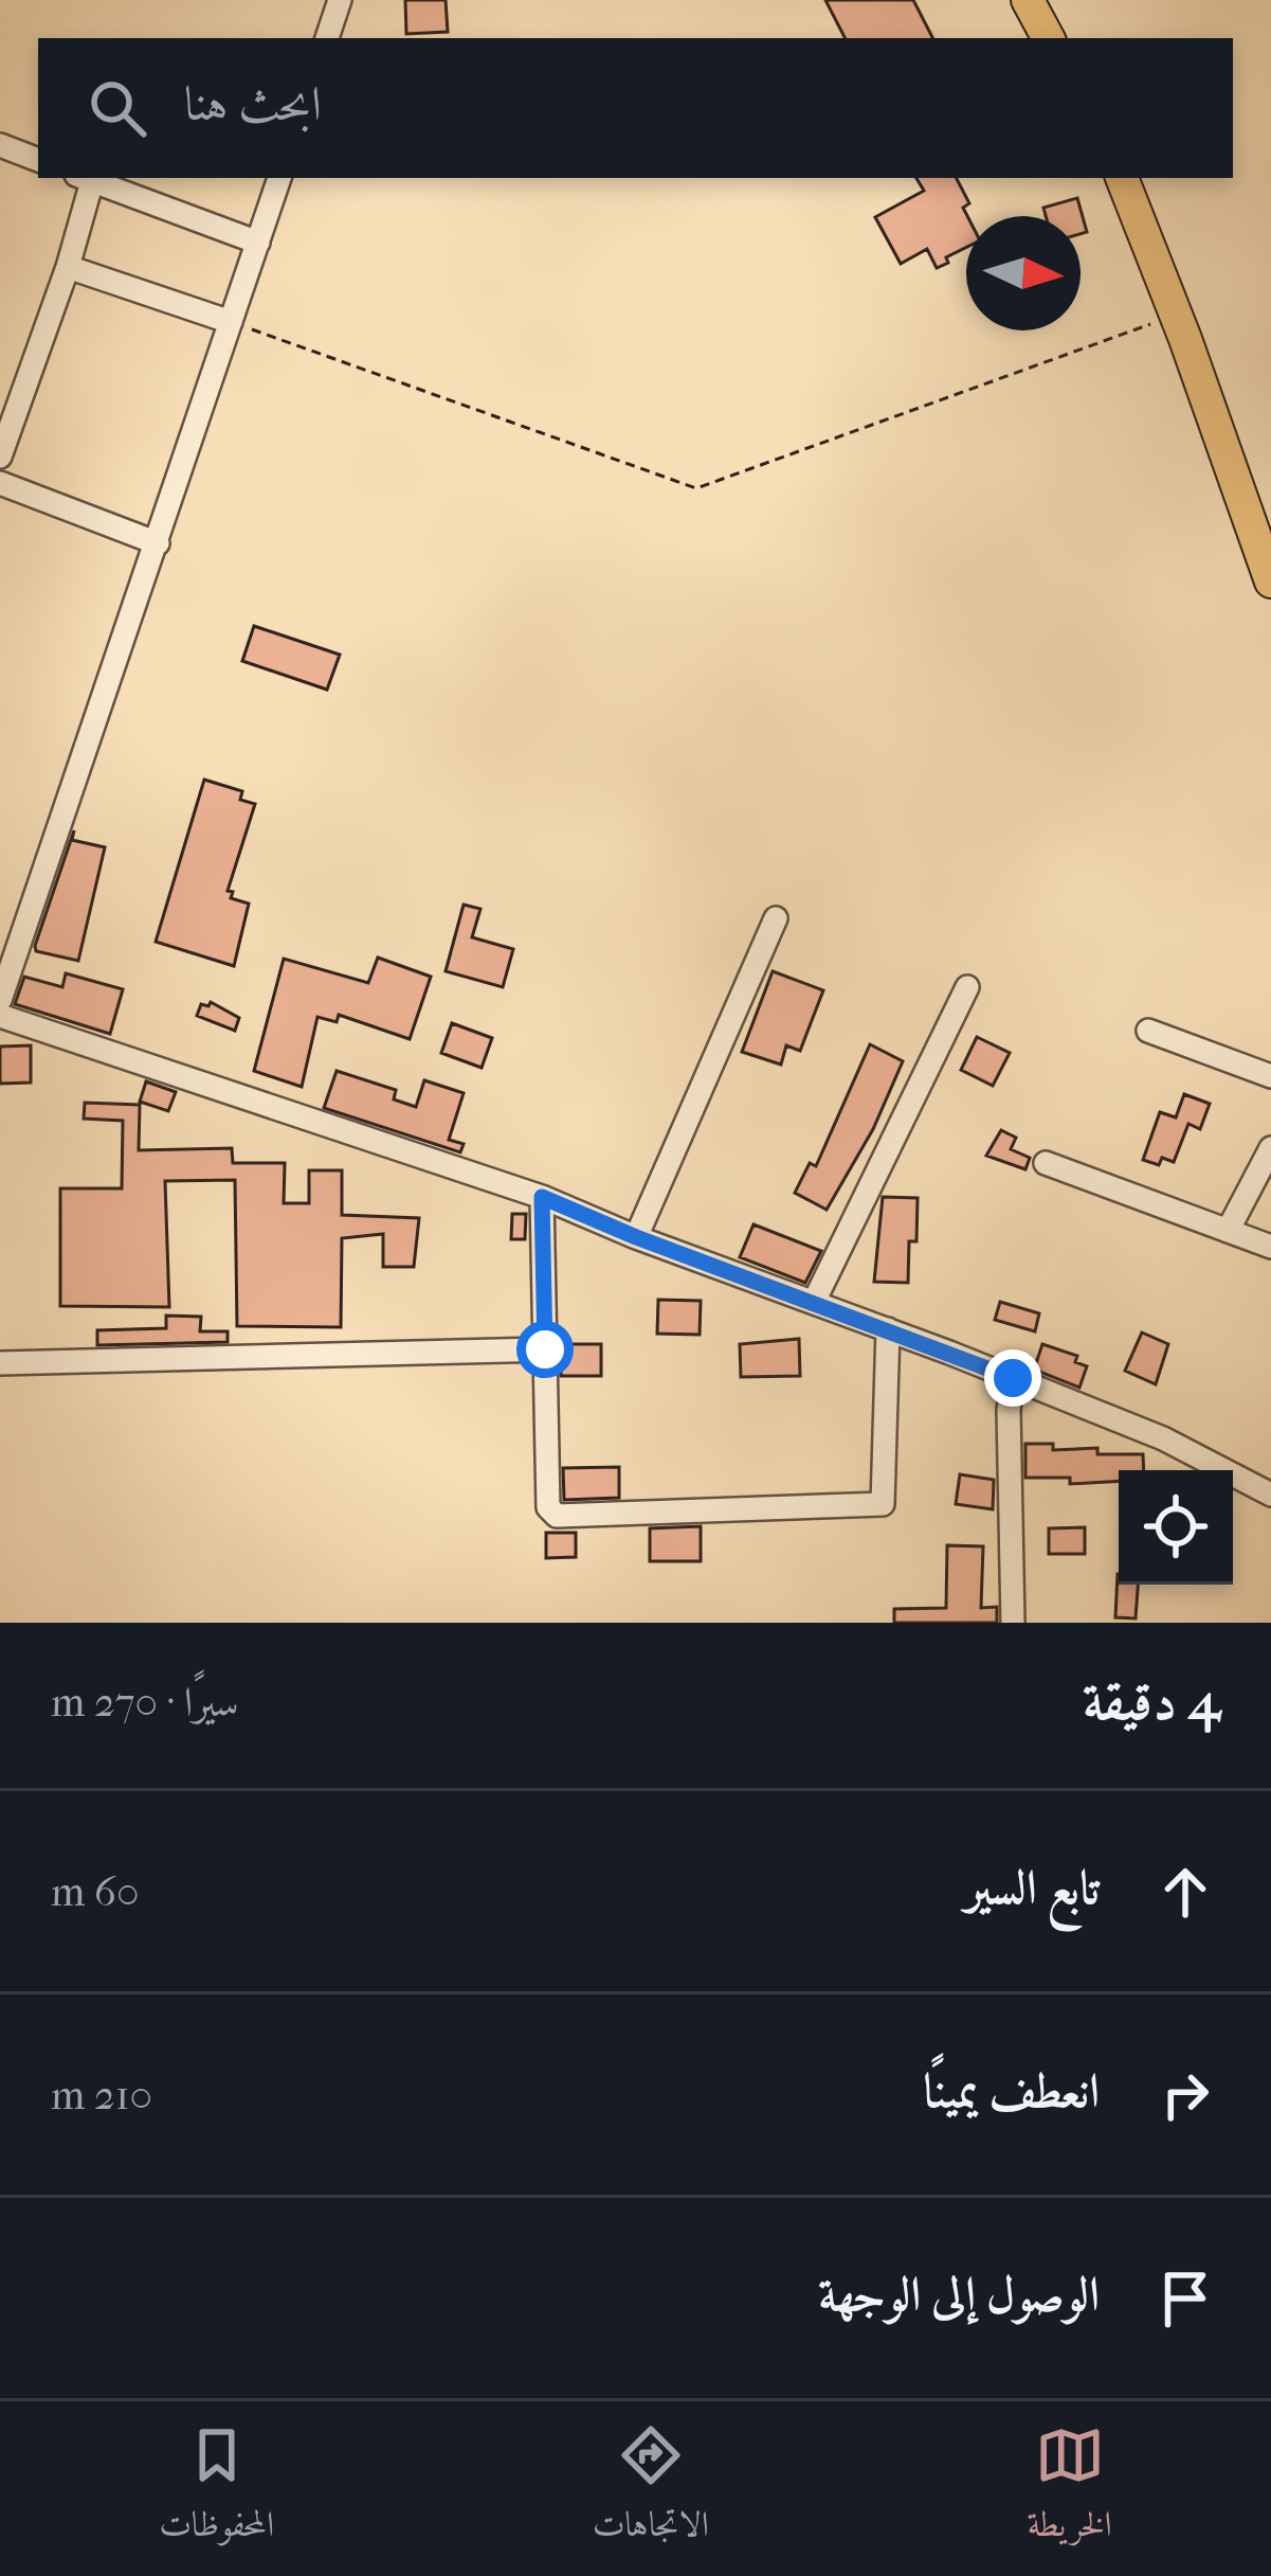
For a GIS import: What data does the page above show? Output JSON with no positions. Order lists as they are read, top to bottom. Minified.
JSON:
{"north":"right","page":{"search":"ابحث هنا","heading":["4 دقيقة","سيرًا · 270 m"],"list":[["تابع السير","60 m"],["انعطف يمينًا","210 m"],"الوصول إلى الوجهة"],"nav":["الخريطة","الاتجاهات","المحفوظات"]}}
